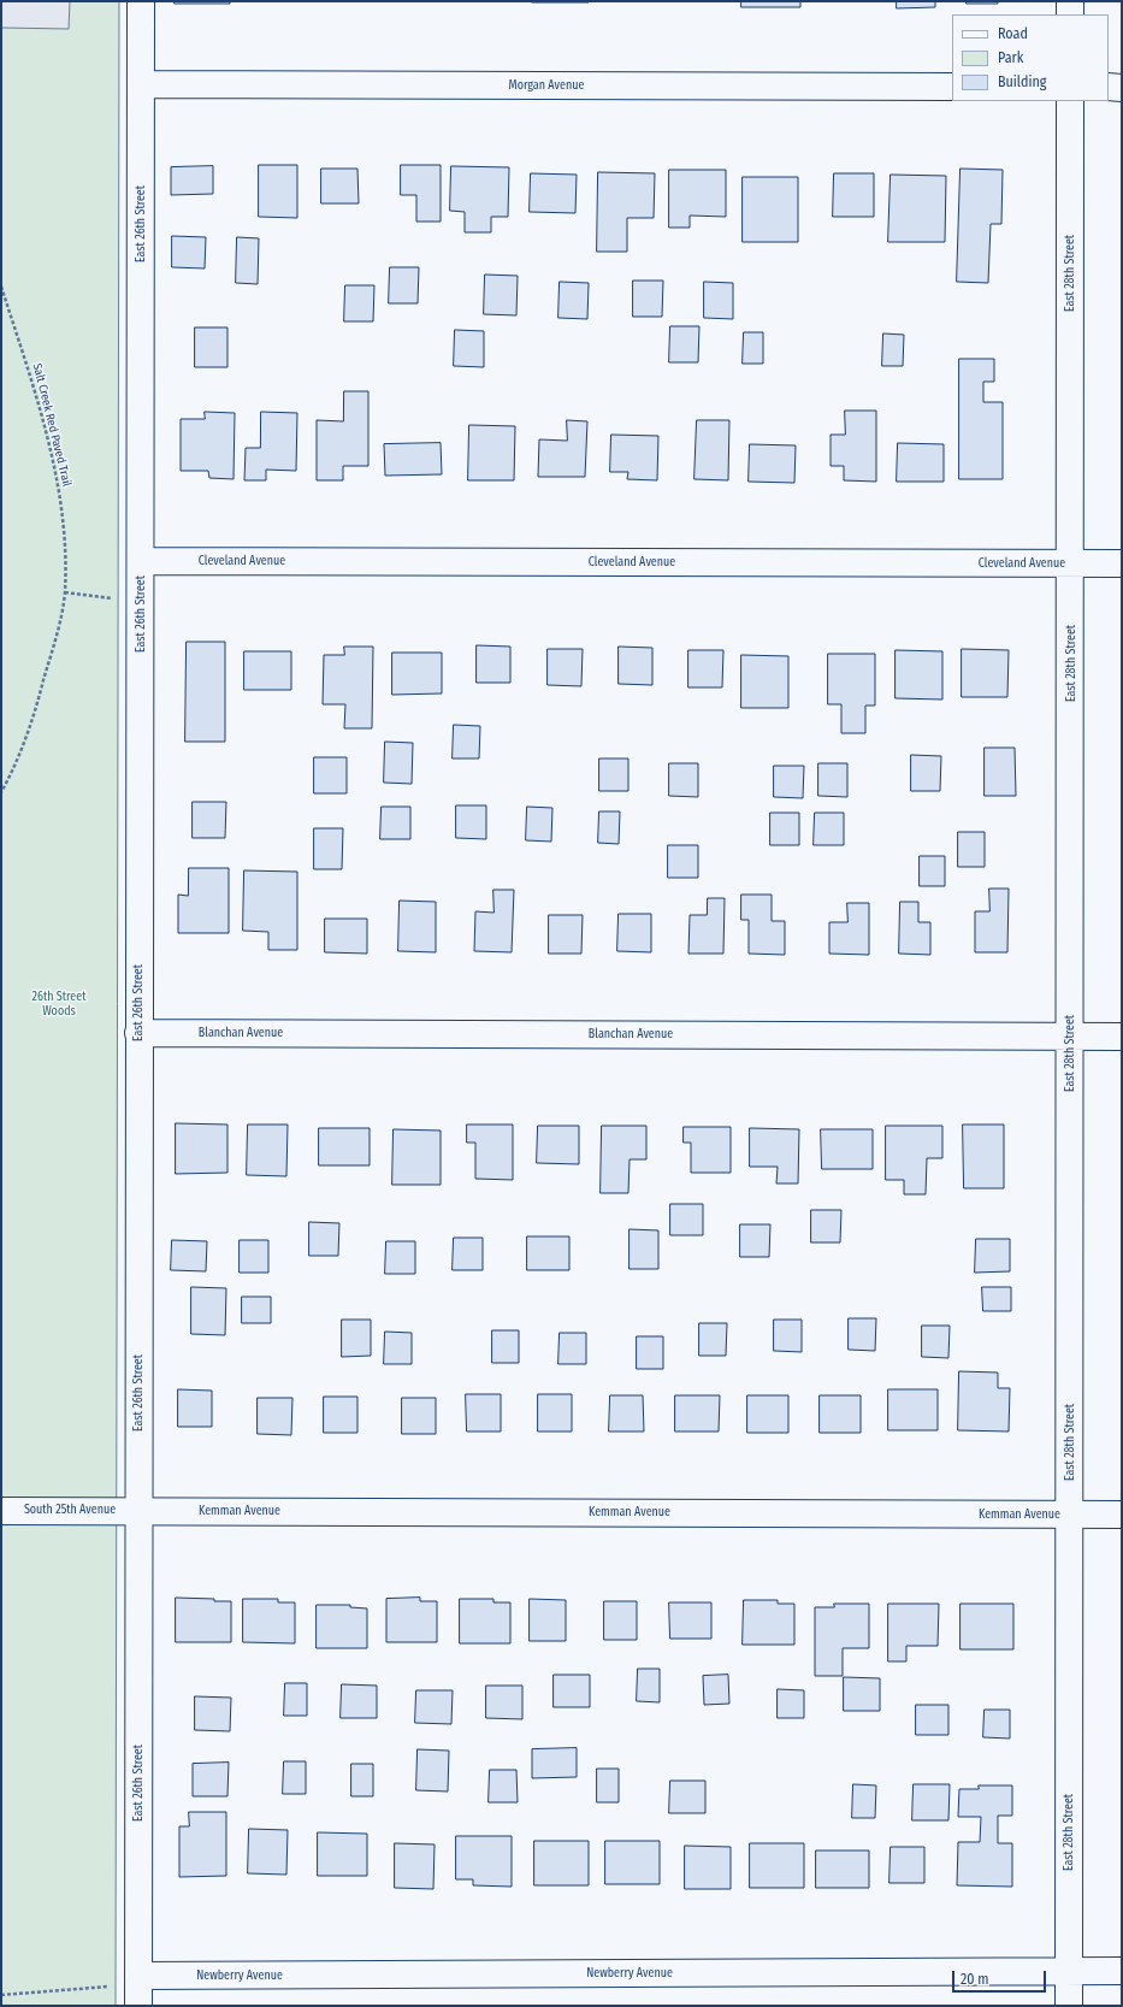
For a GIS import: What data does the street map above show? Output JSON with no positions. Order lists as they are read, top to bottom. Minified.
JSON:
{"streets":{"street":["Morgan Avenue","East 26th Street","East 28th Street","Cleveland Avenue","Blanchan Avenue","South 25th Avenue","Kemman Avenue","Newberry Avenue"],"path":["Salt Creek Red Paved Trail"]},"crossings":[["Morgan Avenue","East 26th Street"],["East 26th Street","Cleveland Avenue"],["East 26th Street","Blanchan Avenue"],["East 26th Street","South 25th Avenue"],["East 26th Street","Kemman Avenue"],["East 26th Street","Newberry Avenue"],["East 28th Street","Cleveland Avenue"],["East 28th Street","Blanchan Avenue"],["East 28th Street","Kemman Avenue"],["East 28th Street","Newberry Avenue"],["South 25th Avenue","Kemman Avenue"]],"parks":["26th Street Woods"],"legend":["Road","Park","Building"],"scale_bar":"20 m"}
